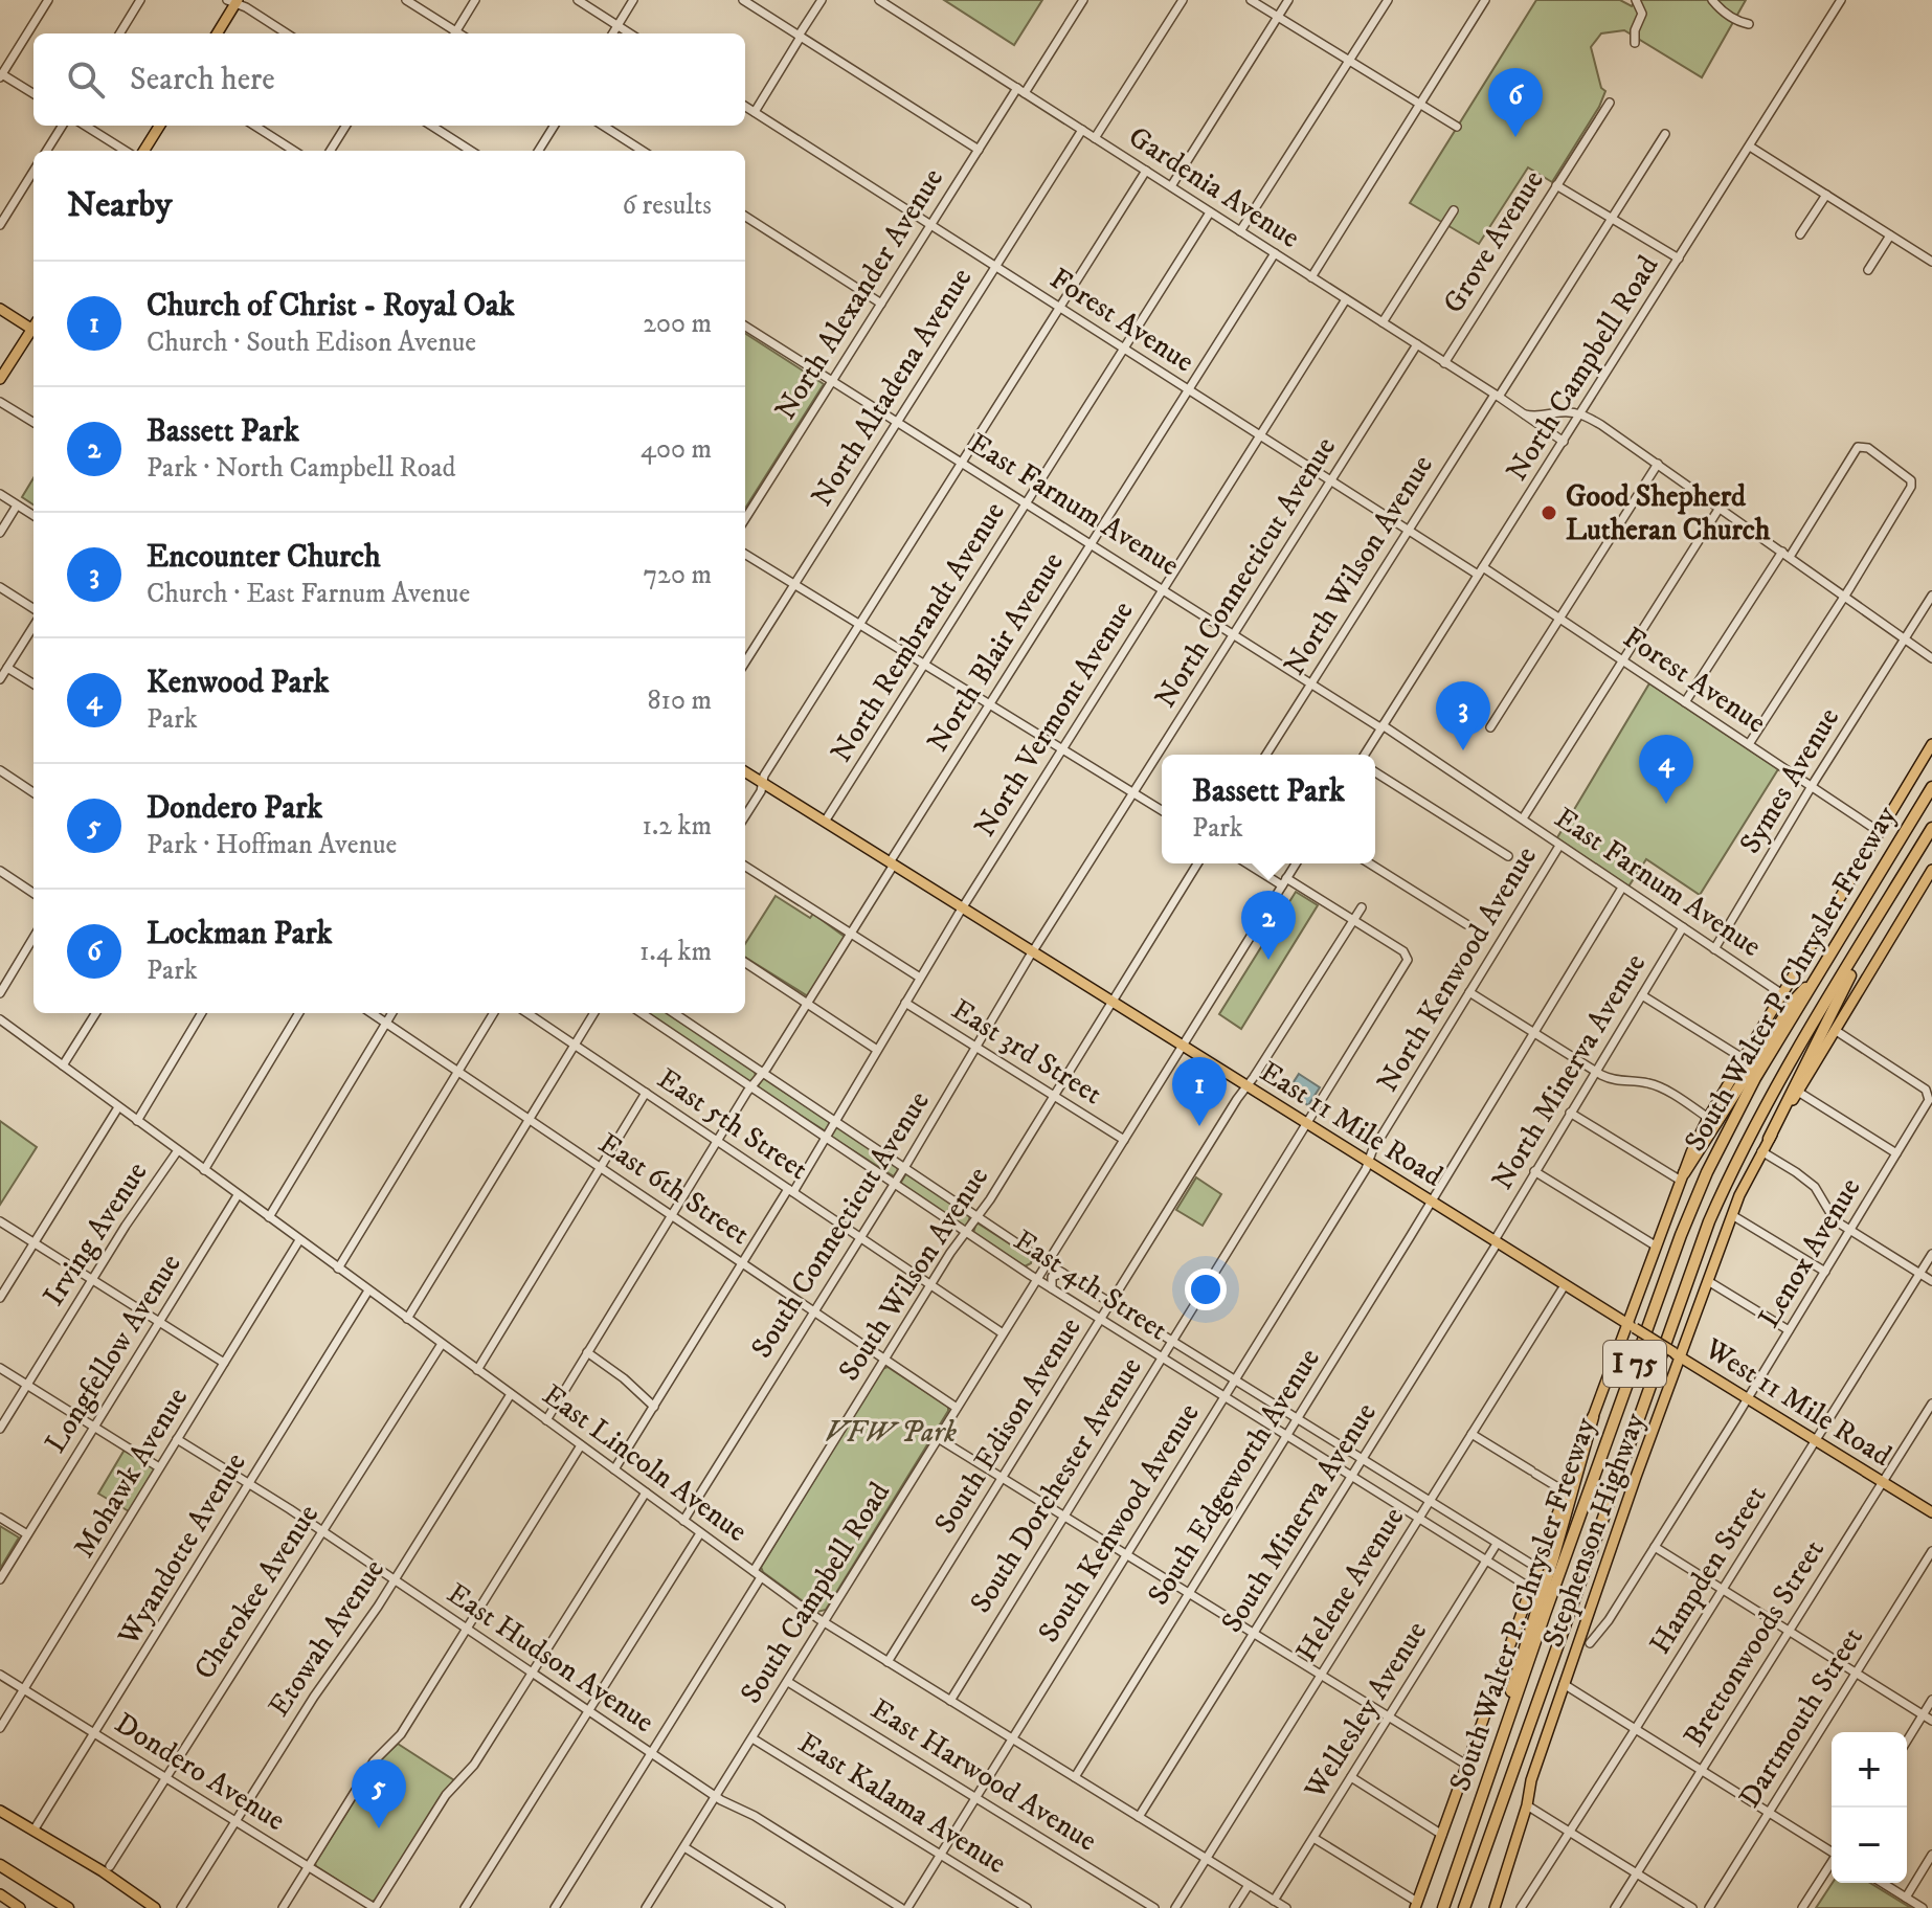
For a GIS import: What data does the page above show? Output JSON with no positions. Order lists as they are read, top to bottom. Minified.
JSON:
{"streets":{"highway":["South Walter P. Chrysler Freeway","I 75"],"main road":["East 11 Mile Road","West 11 Mile Road","Stephenson Highway"],"street":["Gardenia Avenue","Grove Avenue","North Alexander Avenue","Forest Avenue","North Campbell Road","North Altadena Avenue","East Farnum Avenue","North Wilson Avenue","North Connecticut Avenue","North Rembrandt Avenue","North Blair Avenue","North Vermont Avenue","Symes Avenue","North Kenwood Avenue","East 3rd Street","North Minerva Avenue","East 5th Street","East 6th Street","South Connecticut Avenue","Irving Avenue","Lenox Avenue","South Wilson Avenue","East 4th Street","Longfellow Avenue","South Edison Avenue","East Lincoln Avenue","Mohawk Avenue","South Edgeworth Avenue","South Dorchester Avenue","South Minerva Avenue","South Kenwood Avenue","Wyandotte Avenue","Hampden Street","Helene Avenue","Cherokee Avenue","South Campbell Road","Etowah Avenue","Brettonwoods Street","East Hudson Avenue","Wellesley Avenue","Dartmouth Street","Dondero Avenue","East Harwood Avenue","East Kalama Avenue"]},"crossings":[["Gardenia Avenue","Grove Avenue"],["Gardenia Avenue","North Alexander Avenue"],["Gardenia Avenue","North Campbell Road"],["Gardenia Avenue","North Altadena Avenue"],["Gardenia Avenue","North Wilson Avenue"],["Gardenia Avenue","North Connecticut Avenue"],["Gardenia Avenue","North Rembrandt Avenue"],["Gardenia Avenue","North Blair Avenue"],["Gardenia Avenue","North Vermont Avenue"],["North Alexander Avenue","Forest Avenue"],["North Alexander Avenue","East Farnum Avenue"],["Forest Avenue","North Campbell Road"],["Forest Avenue","North Altadena Avenue"],["Forest Avenue","North Wilson Avenue"],["Forest Avenue","North Connecticut Avenue"],["Forest Avenue","North Rembrandt Avenue"],["Forest Avenue","North Blair Avenue"],["Forest Avenue","North Vermont Avenue"],["Forest Avenue","Symes Avenue"],["North Campbell Road","East Farnum Avenue"],["North Altadena Avenue","East Farnum Avenue"],["East Farnum Avenue","North Wilson Avenue"],["East Farnum Avenue","North Connecticut Avenue"],["East Farnum Avenue","North Rembrandt Avenue"],["East Farnum Avenue","North Blair Avenue"],["East Farnum Avenue","North Vermont Avenue"],["East Farnum Avenue","Symes Avenue"],["East Farnum Avenue","North Kenwood Avenue"],["East Farnum Avenue","North Minerva Avenue"],["East Farnum Avenue","South Edgeworth Avenue"],["North Connecticut Avenue","East 11 Mile Road"],["North Connecticut Avenue","South Connecticut Avenue"],["North Rembrandt Avenue","East 11 Mile Road"],["North Blair Avenue","East 5th Street"],["North Blair Avenue","East 11 Mile Road"],["North Blair Avenue","East 6th Street"],["North Blair Avenue","East 4th Street"],["North Blair Avenue","East Lincoln Avenue"],["North Vermont Avenue","East 3rd Street"],["North Vermont Avenue","East 5th Street"],["North Vermont Avenue","East 11 Mile Road"],["North Vermont Avenue","East 6th Street"],["North Vermont Avenue","East 4th Street"],["North Vermont Avenue","East Lincoln Avenue"],["North Kenwood Avenue","East 11 Mile Road"],["North Kenwood Avenue","South Kenwood Avenue"],["East 3rd Street","South Connecticut Avenue"],["East 3rd Street","South Wilson Avenue"],["East 3rd Street","South Campbell Road"],["North Minerva Avenue","East 11 Mile Road"],["North Minerva Avenue","South Minerva Avenue"],["East 5th Street","South Connecticut Avenue"],["East 5th Street","South Wilson Avenue"],["East 5th Street","South Campbell Road"],["East 11 Mile Road","South Connecticut Avenue"],["East 11 Mile Road","South Wilson Avenue"],["East 11 Mile Road","West 11 Mile Road"],["East 11 Mile Road","South Edison Avenue"],["East 11 Mile Road","South Edgeworth Avenue"],["East 11 Mile Road","South Dorchester Avenue"],["East 11 Mile Road","South Minerva Avenue"],["East 11 Mile Road","South Kenwood Avenue"],["East 11 Mile Road","Stephenson Highway"],["East 11 Mile Road","Helene Avenue"],["East 11 Mile Road","South Campbell Road"],["East 6th Street","South Connecticut Avenue"],["East 6th Street","South Wilson Avenue"],["East 6th Street","South Campbell Road"],["South Connecticut Avenue","East 4th Street"],["South Connecticut Avenue","East Lincoln Avenue"],["Irving Avenue","East Lincoln Avenue"],["Lenox Avenue","West 11 Mile Road"],["Lenox Avenue","Stephenson Highway"],["South Wilson Avenue","East 4th Street"],["South Wilson Avenue","East Lincoln Avenue"],["East 4th Street","South Edison Avenue"],["East 4th Street","South Edgeworth Avenue"],["East 4th Street","South Dorchester Avenue"],["East 4th Street","South Minerva Avenue"],["East 4th Street","South Kenwood Avenue"],["East 4th Street","Helene Avenue"],["East 4th Street","South Campbell Road"],["East 4th Street","Wellesley Avenue"],["Longfellow Avenue","East Lincoln Avenue"],["West 11 Mile Road","Stephenson Highway"],["West 11 Mile Road","Hampden Street"],["West 11 Mile Road","Brettonwoods Street"],["South Edison Avenue","East Lincoln Avenue"],["South Edison Avenue","South Dorchester Avenue"],["East Lincoln Avenue","Mohawk Avenue"],["East Lincoln Avenue","South Edgeworth Avenue"],["East Lincoln Avenue","South Dorchester Avenue"],["East Lincoln Avenue","South Minerva Avenue"],["East Lincoln Avenue","South Kenwood Avenue"],["East Lincoln Avenue","Wyandotte Avenue"],["East Lincoln Avenue","Helene Avenue"],["East Lincoln Avenue","Cherokee Avenue"],["East Lincoln Avenue","South Campbell Road"],["East Lincoln Avenue","Etowah Avenue"],["East Lincoln Avenue","Wellesley Avenue"],["Mohawk Avenue","East Hudson Avenue"],["Mohawk Avenue","Dondero Avenue"],["South Kenwood Avenue","East Hudson Avenue"],["South Kenwood Avenue","East Harwood Avenue"],["South Kenwood Avenue","East Kalama Avenue"],["Wyandotte Avenue","East Hudson Avenue"],["Wyandotte Avenue","Dondero Avenue"],["Cherokee Avenue","East Hudson Avenue"],["Cherokee Avenue","Dondero Avenue"],["South Campbell Road","East Hudson Avenue"],["South Campbell Road","East Harwood Avenue"],["South Campbell Road","East Kalama Avenue"],["Etowah Avenue","East Hudson Avenue"],["Etowah Avenue","Dondero Avenue"]],"parks":["VFW Park"],"places":["Good Shepherd Lutheran Church"],"page":{"search":"Search here","pins":["6","3","4","2","1","5"],"heading":["Nearby","6 results"],"list":[{"mark":"1","name":"Church of Christ - Royal Oak","note":"Church · South Edison Avenue","value":"200 m"},{"mark":"2","name":"Bassett Park","note":"Park · North Campbell Road","value":"400 m"},{"mark":"3","name":"Encounter Church","note":"Church · East Farnum Avenue","value":"720 m"},{"mark":"4","name":"Kenwood Park","note":"Park","value":"810 m"},{"mark":"5","name":"Dondero Park","note":"Park · Hoffman Avenue","value":"1.2 km"},{"mark":"6","name":"Lockman Park","note":"Park","value":"1.4 km"}],"popup":["Bassett Park","Park"],"map_buttons":["+","−"]}}
